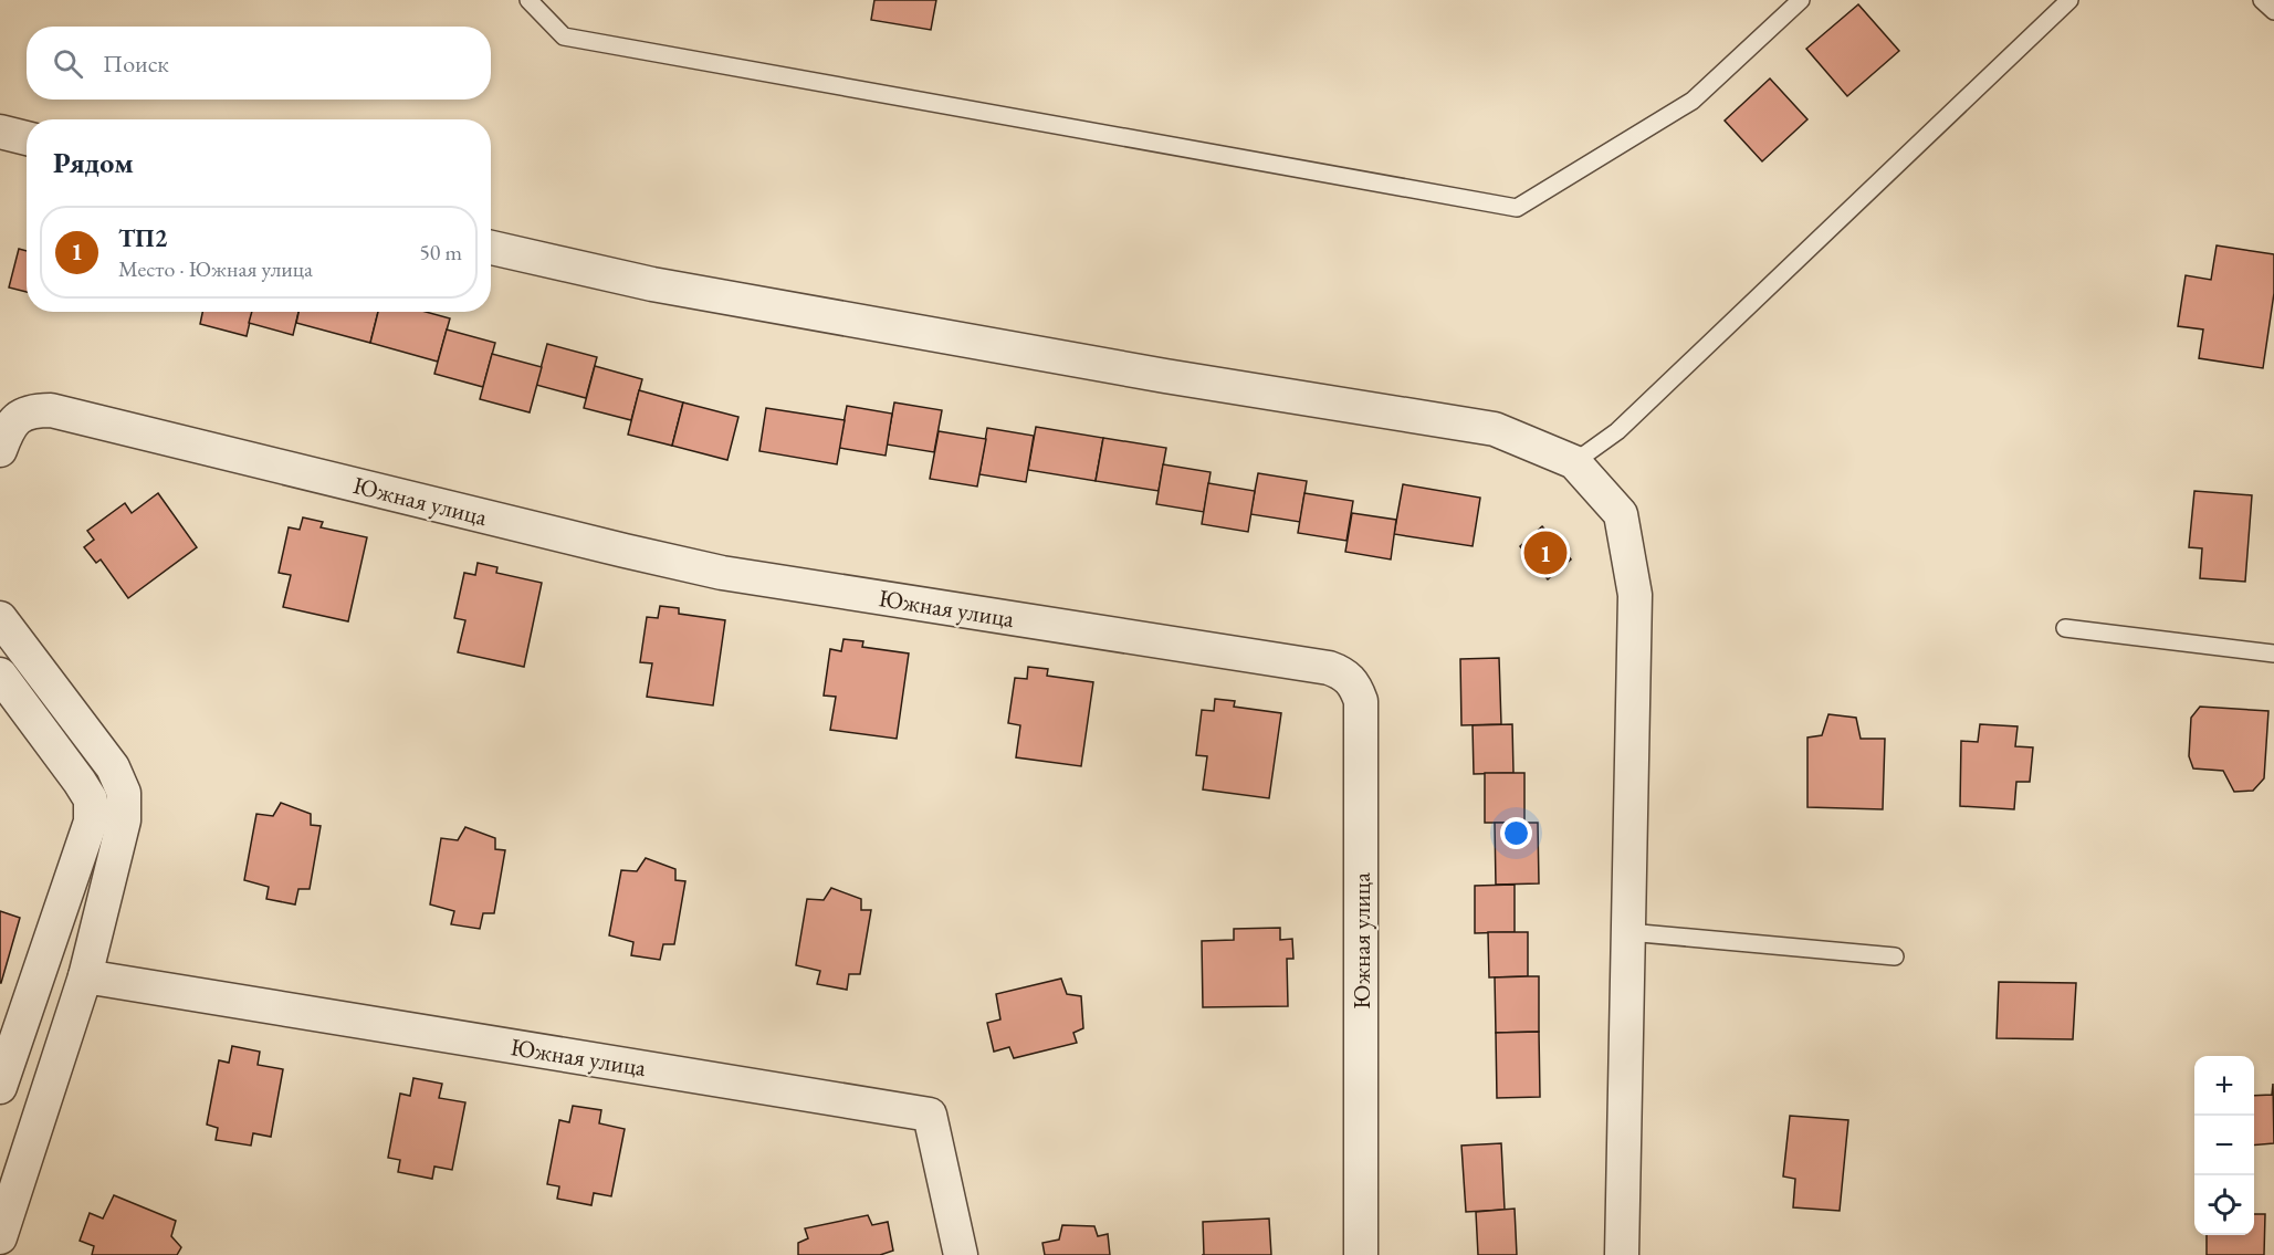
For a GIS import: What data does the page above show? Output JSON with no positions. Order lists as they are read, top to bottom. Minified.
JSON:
{"streets":{"street":["Южная улица"]},"page":{"search":"Поиск","heading":"Рядом","list":[{"mark":"1","name":"ТП2","note":"Место · Южная улица","value":"50 m"}],"pins":"1","map_buttons":["+","−"]}}
